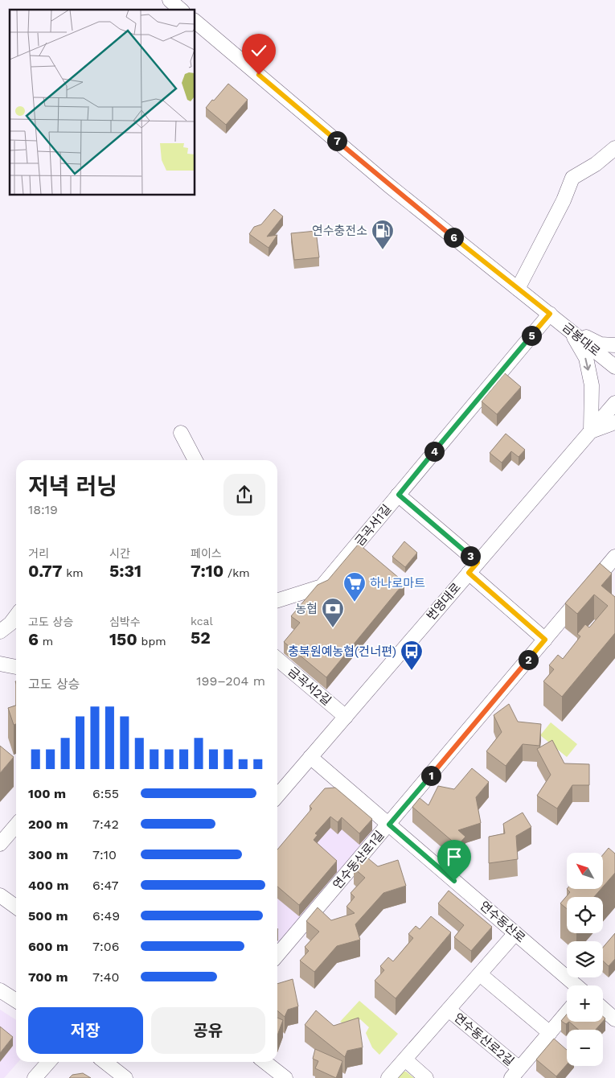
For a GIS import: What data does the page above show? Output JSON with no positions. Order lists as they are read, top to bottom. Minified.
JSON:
{"streets":{"street":["금봉대로","금곡서1길","번영대로","금곡서2길","연수동산로1길","연수동산로","연수동산로2길"]},"crossings":[["금봉대로","금곡서1길"],["번영대로","금곡서2길"],["번영대로","연수동산로"],["연수동산로1길","연수동산로"],["연수동산로","연수동산로2길"]],"places":{"fuel station":["연수충전소"],"supermarket":["하나로마트"],"bank":["농협"],"bus stop":["충북원예농협(건너편)"]},"north":"top left","page":{"pins":["7","6","5","4","3","2","1"],"heading":["저녁 러닝","18:19"],"stats":[["거리","0.77 km"],["시간","5:31"],["페이스","7:10 /km"],["고도 상승","6 m"],["심박수","150 bpm"],["kcal","52"]],"chart":["고도 상승","199–204 m"],"list":[{"name":"100 m","note":"6:55"},{"name":"200 m","note":"7:42"},{"name":"300 m","note":"7:10"},{"name":"400 m","note":"6:47"},{"name":"500 m","note":"6:49"},{"name":"600 m","note":"7:06"},{"name":"700 m","note":"7:40"}],"map_buttons":["+","−"],"buttons":["저장","공유"]}}
